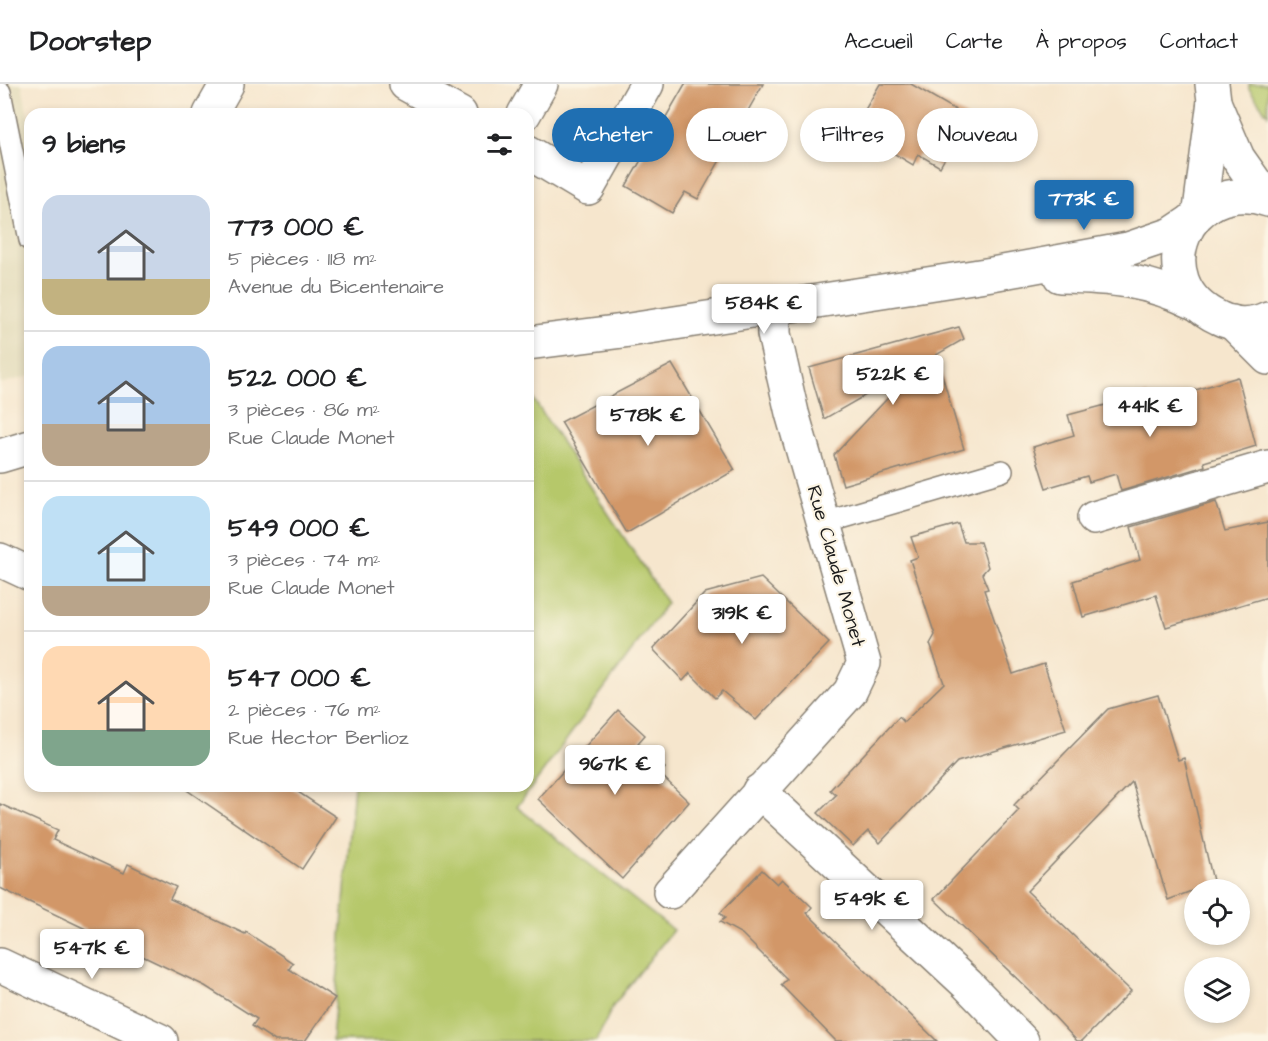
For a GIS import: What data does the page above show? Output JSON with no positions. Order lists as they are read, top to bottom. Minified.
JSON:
{"streets":{"street":["Rue Claude Monet"]},"page":{"header":"Doorstep","nav":["Accueil","Carte","À propos","Contact"],"chip":["Acheter","Louer","Filtres","Nouveau"],"heading":"9 biens","price":["773K €","584K €","522K €","441K €","578K €","319K €","967K €","549K €","547K €"],"list":[{"name":"773 000 €","note":"5 pièces · 118 m² · Avenue du Bicentenaire"},{"name":"522 000 €","note":"3 pièces · 86 m² · Rue Claude Monet"},{"name":"549 000 €","note":"3 pièces · 74 m² · Rue Claude Monet"},{"name":"547 000 €","note":"2 pièces · 76 m² · Rue Hector Berlioz"}]}}
